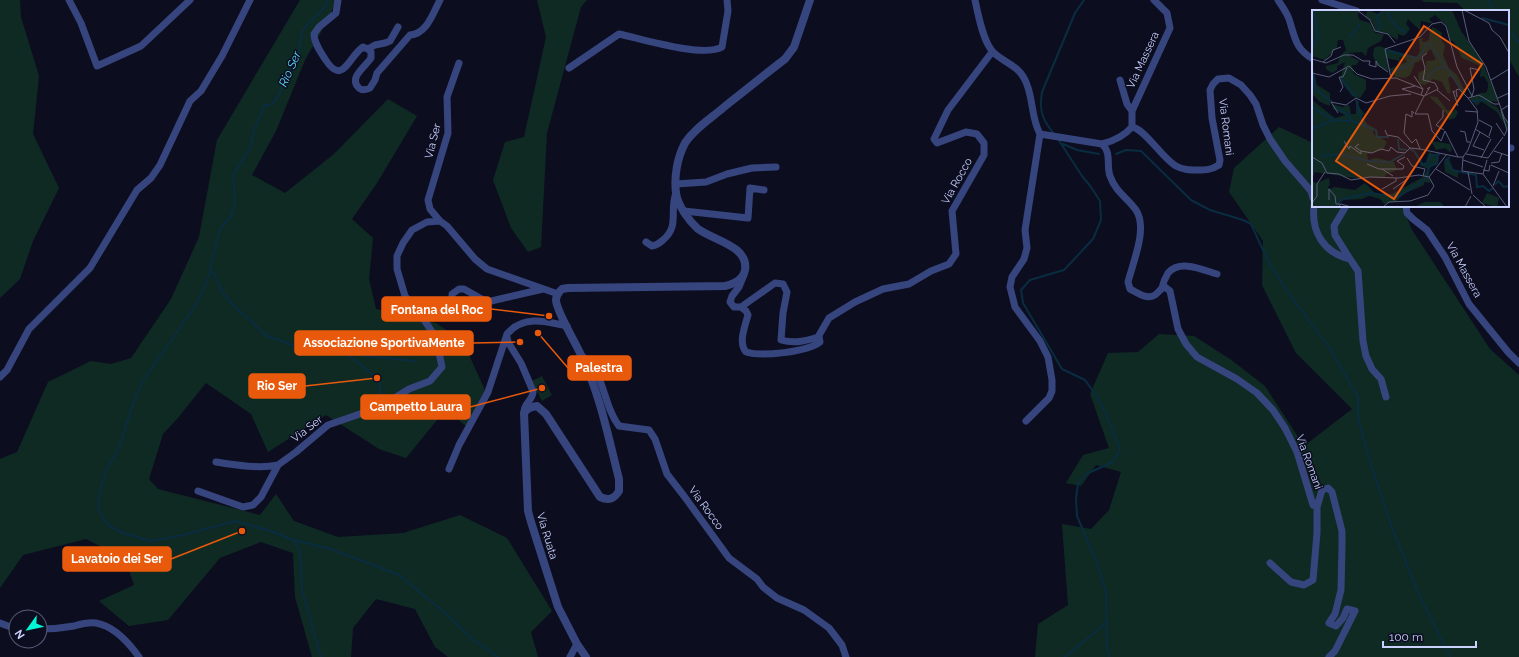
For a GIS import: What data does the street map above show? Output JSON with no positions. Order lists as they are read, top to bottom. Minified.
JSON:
{"streets":{"street":["Via Massera","Via Romani","Via Ser","Via Rocco","Via Ruata"]},"crossings":[["Via Ser","Via Rocco"],["Via Rocco","Via Ruata"]],"water":["Rio Ser"],"places":["Fontana del Roc","Palestra","Associazione SportivaMente","Rio Ser","Campetto Laura","Lavatoio dei Ser"],"scale_bar":"100 m","north":"bottom left"}
